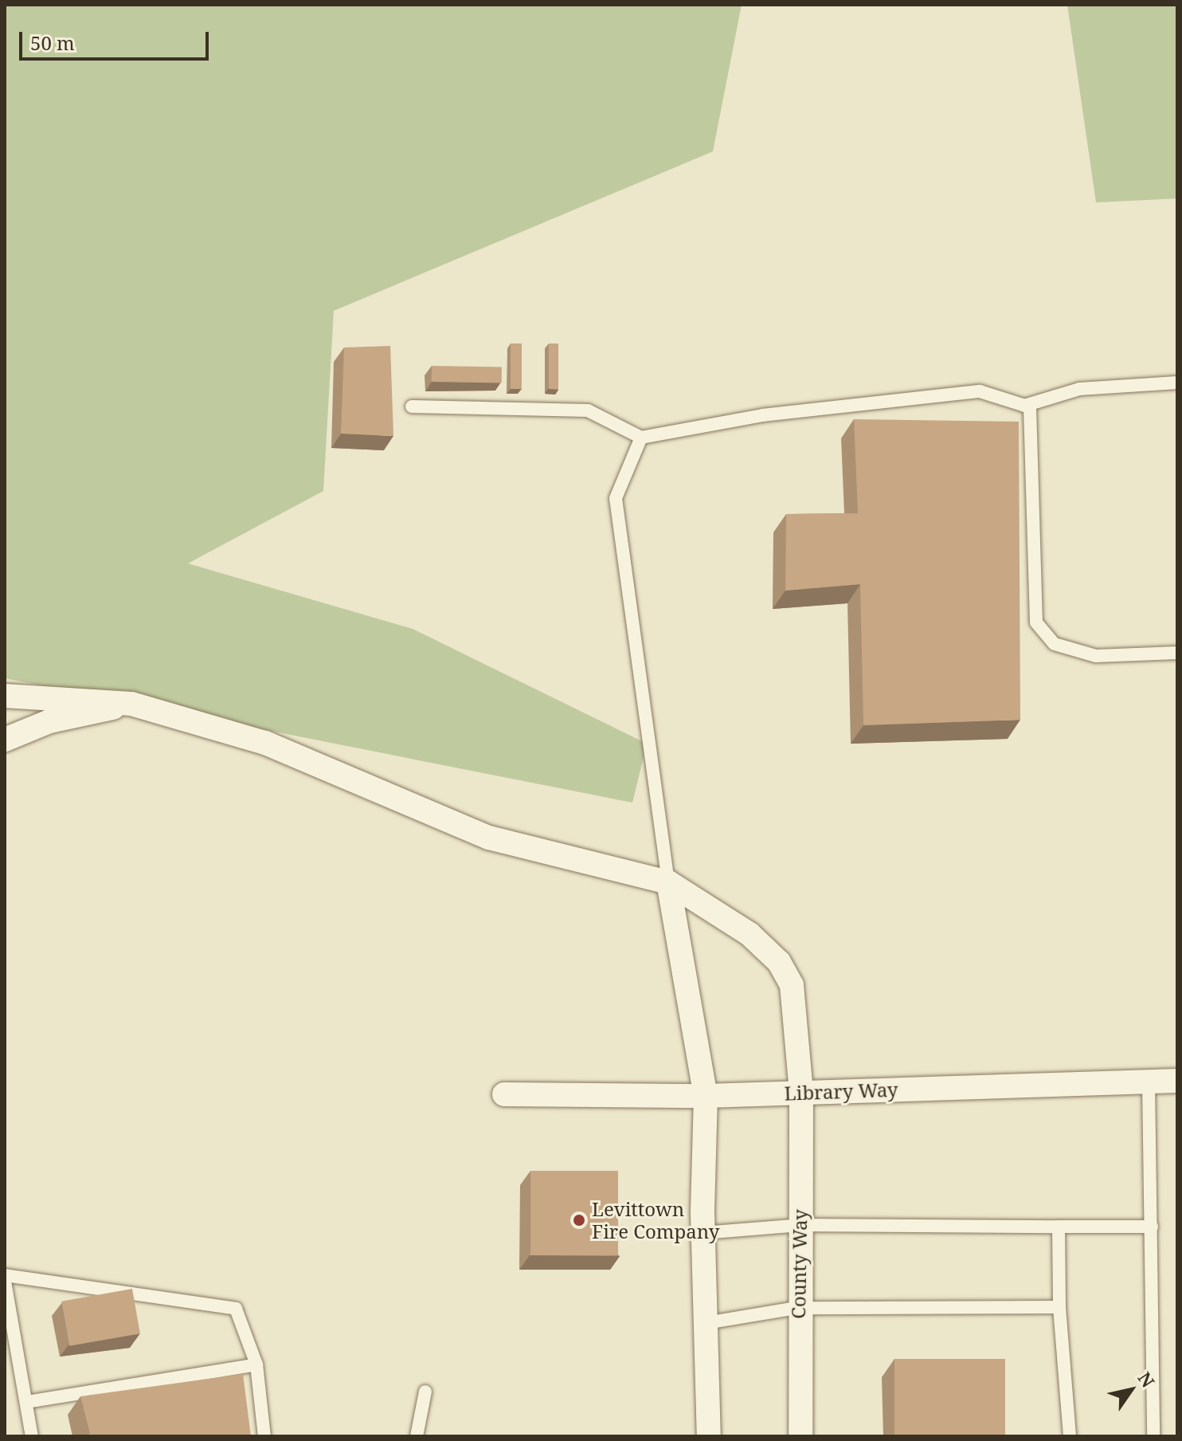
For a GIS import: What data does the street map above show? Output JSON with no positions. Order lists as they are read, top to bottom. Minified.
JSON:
{"streets":{"street":["Library Way","County Way"]},"crossings":[["Library Way","County Way"]],"places":["Levittown Fire Company"],"scale_bar":"50 m","north":"top right"}
